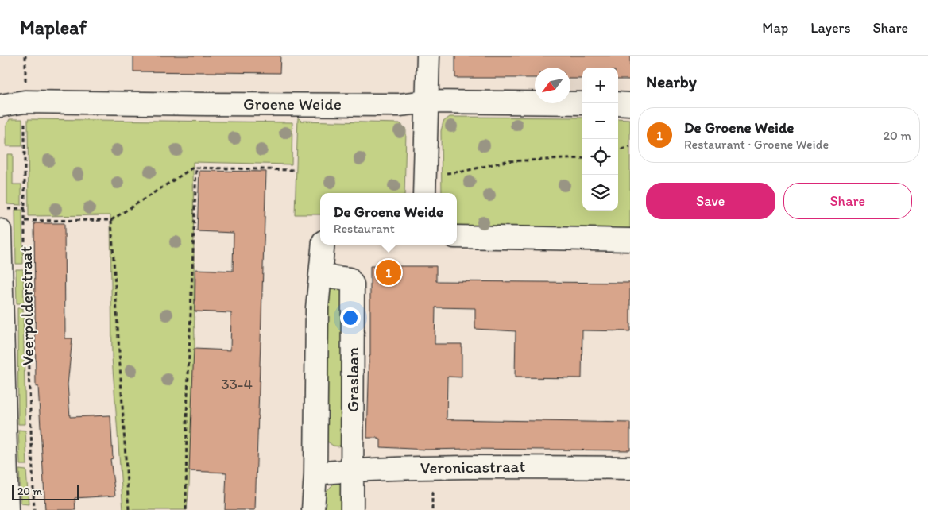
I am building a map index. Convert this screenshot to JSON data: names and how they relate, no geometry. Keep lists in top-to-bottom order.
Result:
{
  "streets": {
    "street": [
      "Groene Weide",
      "Veerpolderstraat",
      "Graslaan",
      "Veronicastraat"
    ]
  },
  "crossings": [
    ["Groene Weide", "Veerpolderstraat"],
    ["Graslaan", "Veronicastraat"]
  ],
  "house_numbers": ["33-4"],
  "scale_bar": "20 m",
  "north": "bottom left",
  "page": {
    "header": "Mapleaf",
    "nav": ["Map", "Layers", "Share"],
    "heading": "Nearby",
    "map_buttons": ["+", "−"],
    "list": [
      {
        "mark": "1",
        "name": "De Groene Weide",
        "note": "Restaurant · Groene Weide",
        "value": "20 m"
      }
    ],
    "buttons": ["Save", "Share"],
    "popup": ["De Groene Weide", "Restaurant"],
    "pins": "1",
    "scale": "20 m"
  }
}
